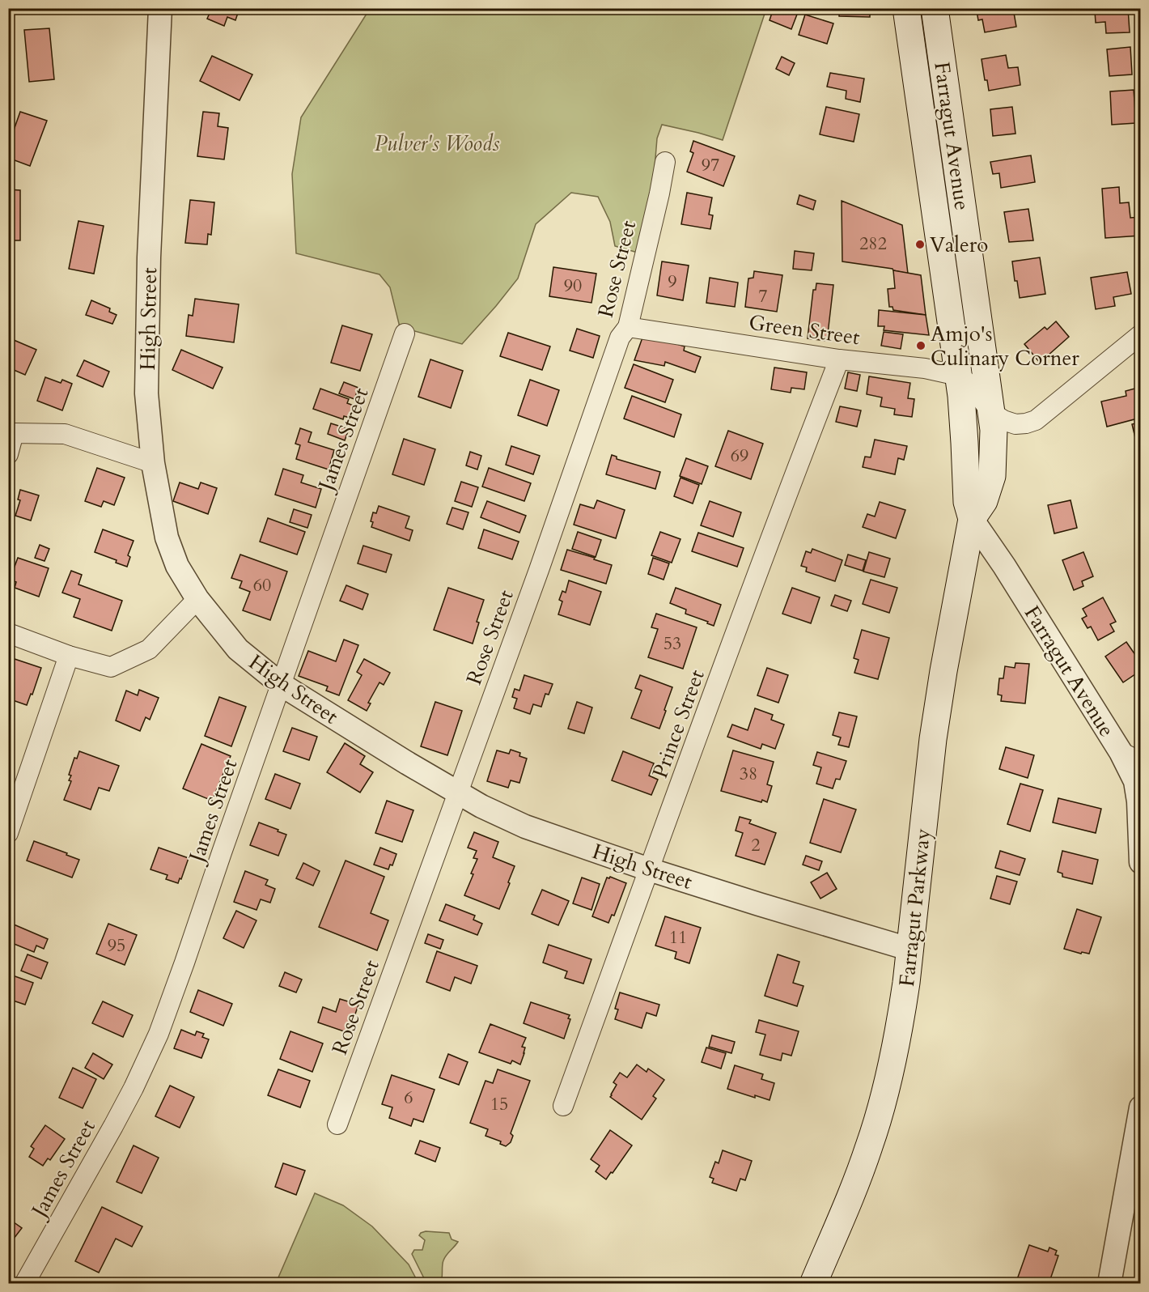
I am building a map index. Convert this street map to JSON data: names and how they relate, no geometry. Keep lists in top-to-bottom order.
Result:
{
  "streets": {
    "main road": ["Farragut Avenue", "Farragut Parkway"],
    "street": [
      "Rose Street",
      "High Street",
      "Green Street",
      "James Street",
      "Prince Street"
    ]
  },
  "crossings": [
    ["Farragut Avenue", "Green Street"],
    ["Farragut Avenue", "Farragut Parkway"],
    ["Rose Street", "High Street"],
    ["Rose Street", "Green Street"],
    ["High Street", "James Street"],
    ["High Street", "Prince Street"],
    ["High Street", "Farragut Parkway"],
    ["Green Street", "Prince Street"]
  ],
  "parks": ["Pulver's Woods"],
  "places": ["Valero", "Amjo's Culinary Corner"],
  "house_numbers": [
    "97",
    "282",
    "9",
    "90",
    "7",
    "69",
    "60",
    "53",
    "38",
    "2",
    "11",
    "95",
    "6",
    "15"
  ]
}
